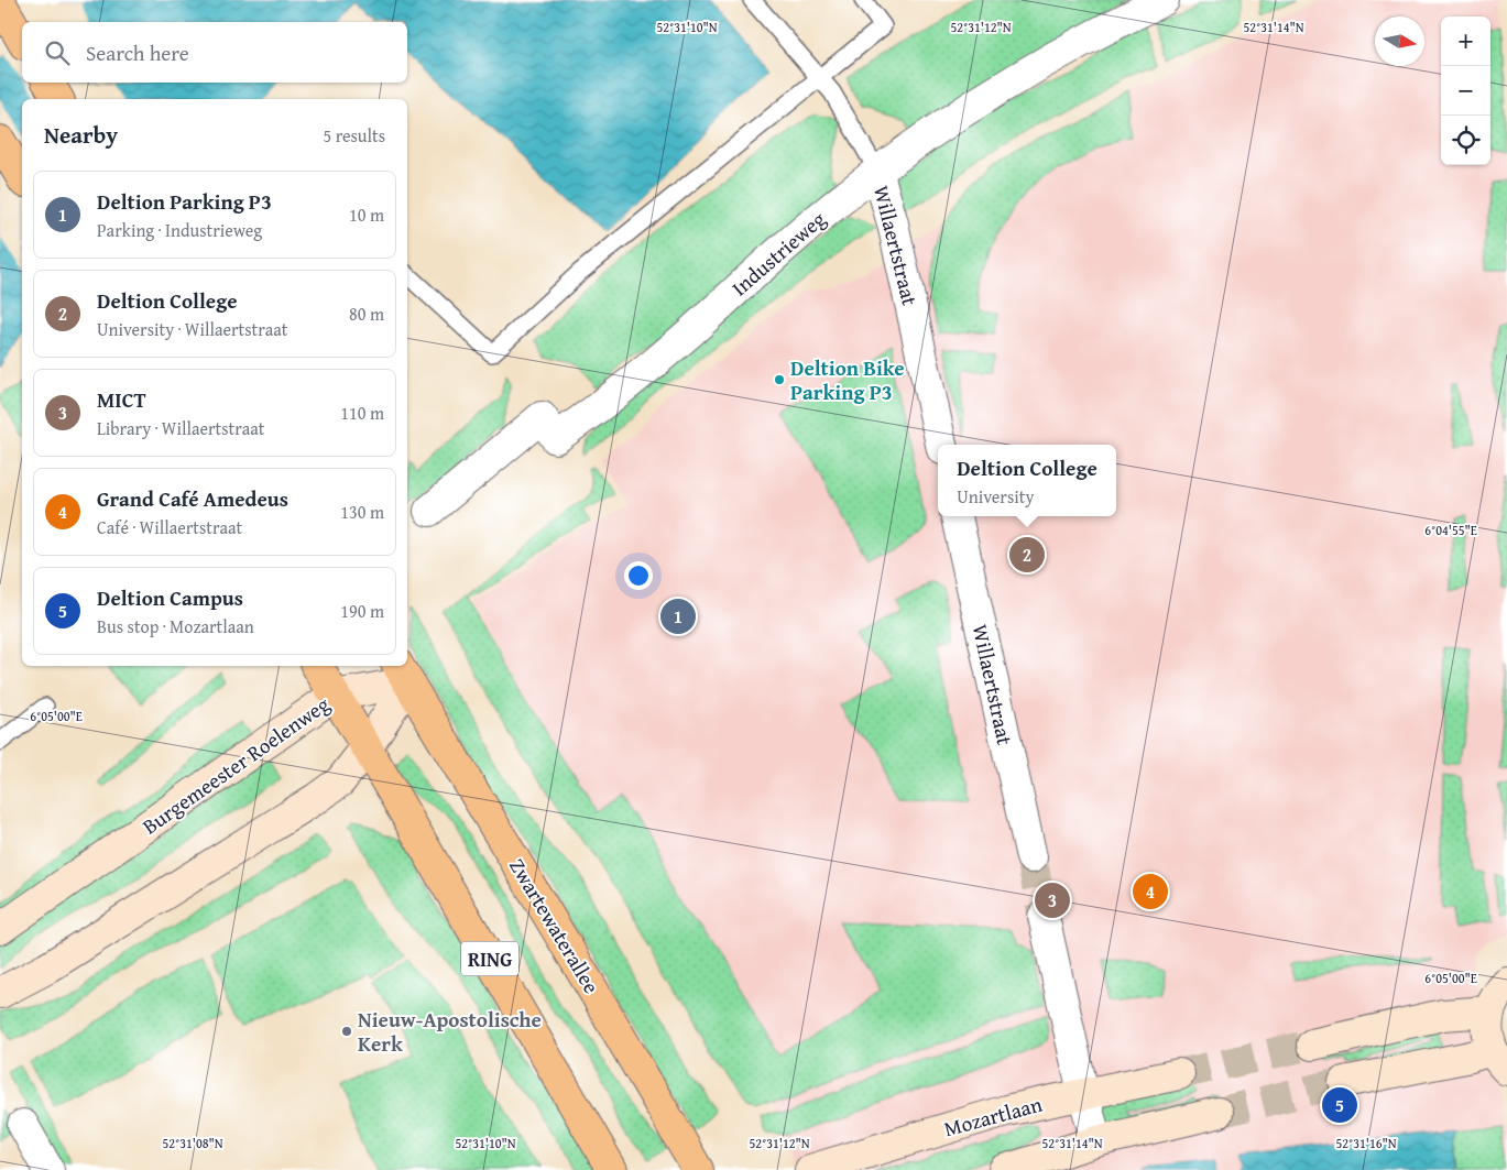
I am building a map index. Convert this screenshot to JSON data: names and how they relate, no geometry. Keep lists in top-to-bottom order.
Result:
{
  "streets": {
    "main road": ["Zwartewaterallee", "RING"],
    "street": [
      "Willaertstraat",
      "Industrieweg",
      "Burgemeester Roelenweg",
      "Mozartlaan"
    ]
  },
  "crossings": [
    ["Willaertstraat", "Industrieweg"],
    ["Burgemeester Roelenweg", "Zwartewaterallee"],
    ["Burgemeester Roelenweg", "RING"]
  ],
  "places": ["Deltion Bike Parking P3", "Nieuw-Apostolische Kerk"],
  "north": "right",
  "page": {
    "map_buttons": ["+", "−"],
    "search": "Search here",
    "heading": ["Nearby", "5 results"],
    "list": [
      {
        "mark": "1",
        "name": "Deltion Parking P3",
        "note": "Parking · Industrieweg",
        "value": "10 m"
      },
      {
        "mark": "2",
        "name": "Deltion College",
        "note": "University · Willaertstraat",
        "value": "80 m"
      },
      {
        "mark": "3",
        "name": "MICT",
        "note": "Library · Willaertstraat",
        "value": "110 m"
      },
      {
        "mark": "4",
        "name": "Grand Café Amedeus",
        "note": "Café · Willaertstraat",
        "value": "130 m"
      },
      {
        "mark": "5",
        "name": "Deltion Campus",
        "note": "Bus stop · Mozartlaan",
        "value": "190 m"
      }
    ],
    "popup": ["Deltion College", "University"],
    "pins": [
      "2",
      "1",
      "4",
      "3",
      "5"
    ]
  },
  "coordinates": [
    "52°31'10\"N",
    "52°31'12\"N",
    "52°31'14\"N",
    "6°04'55\"E",
    "6°05'00\"E",
    "52°31'08\"N",
    "52°31'16\"N"
  ]
}
